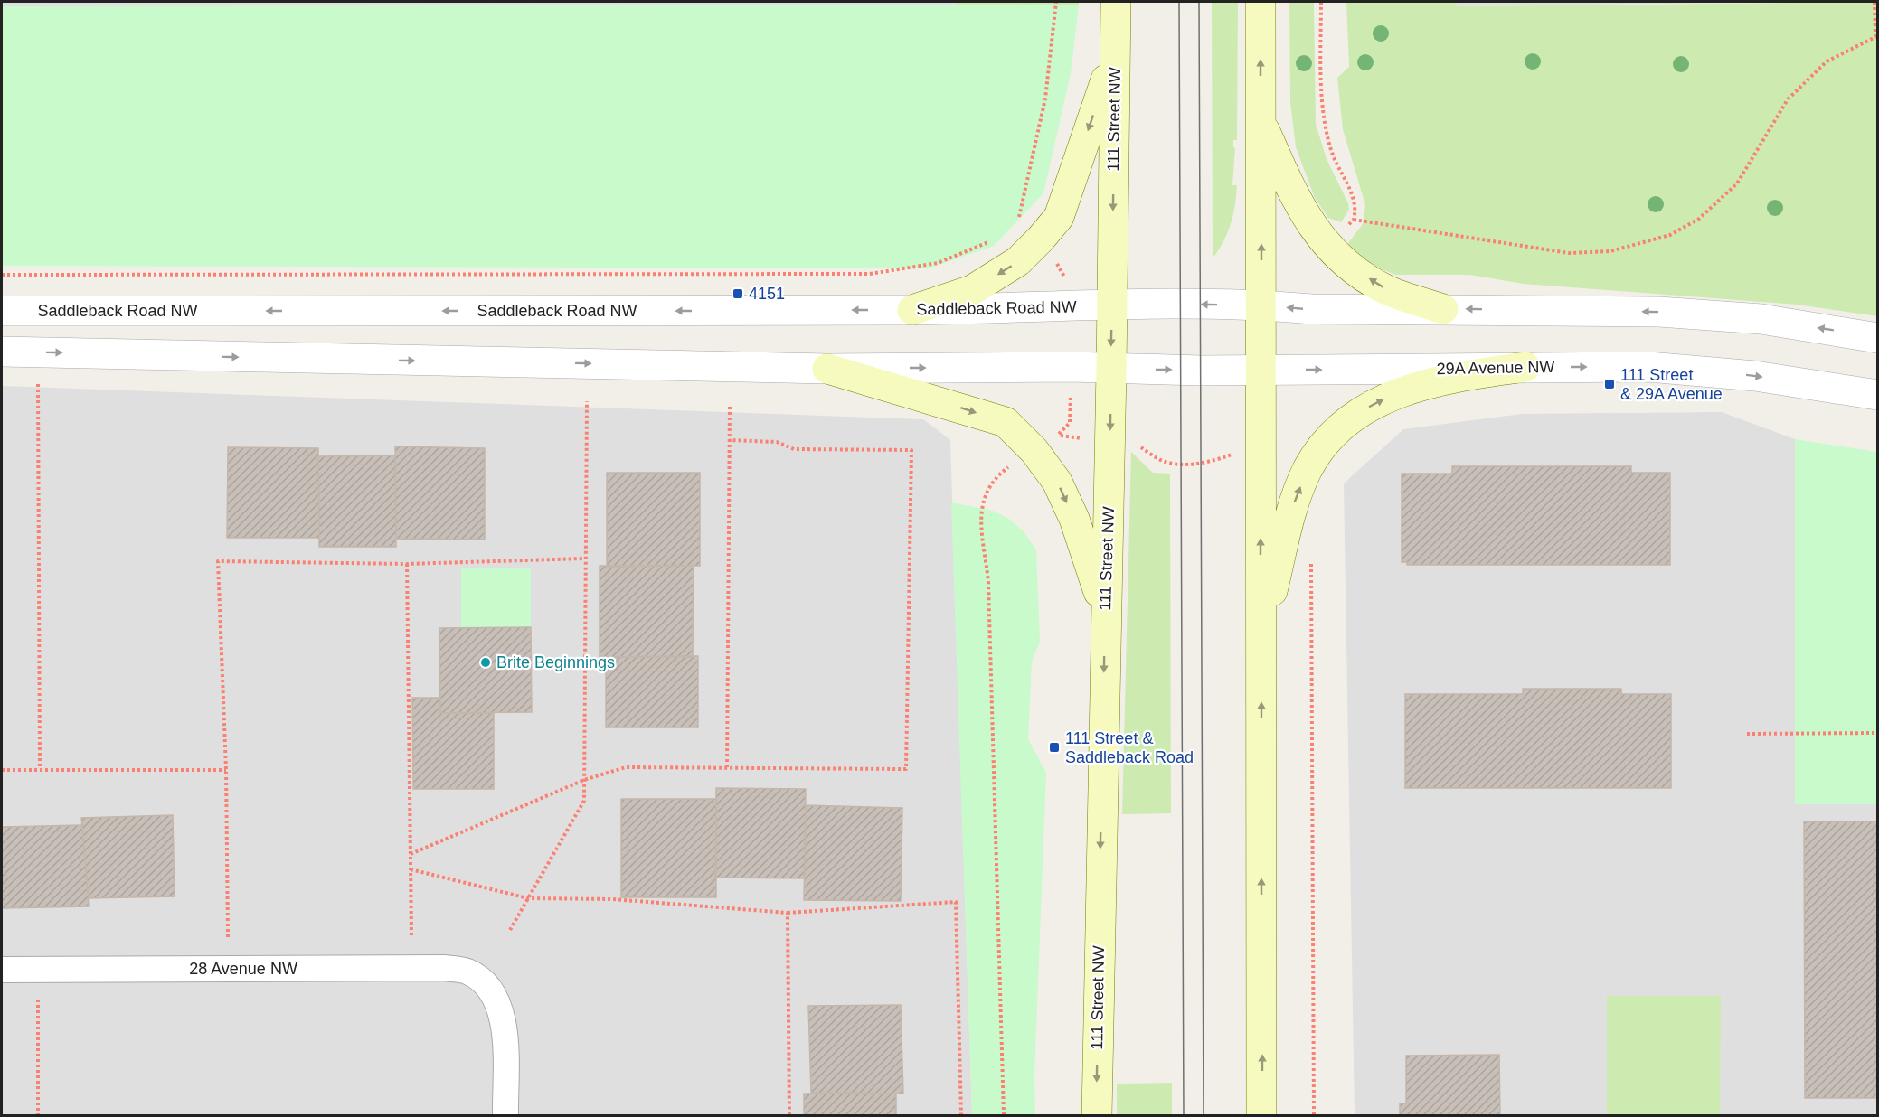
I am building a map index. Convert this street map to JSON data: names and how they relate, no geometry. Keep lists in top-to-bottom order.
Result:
{
  "streets": {
    "main road": ["111 Street NW"],
    "street": ["Saddleback Road NW", "29A Avenue NW", "28 Avenue NW"]
  },
  "crossings": [
    ["111 Street NW", "Saddleback Road NW"],
    ["111 Street NW", "29A Avenue NW"]
  ],
  "places": {
    "transit": ["4151", "111 Street & 29A Avenue", "111 Street & Saddleback Road"],
    "other": ["Brite Beginnings"]
  }
}
